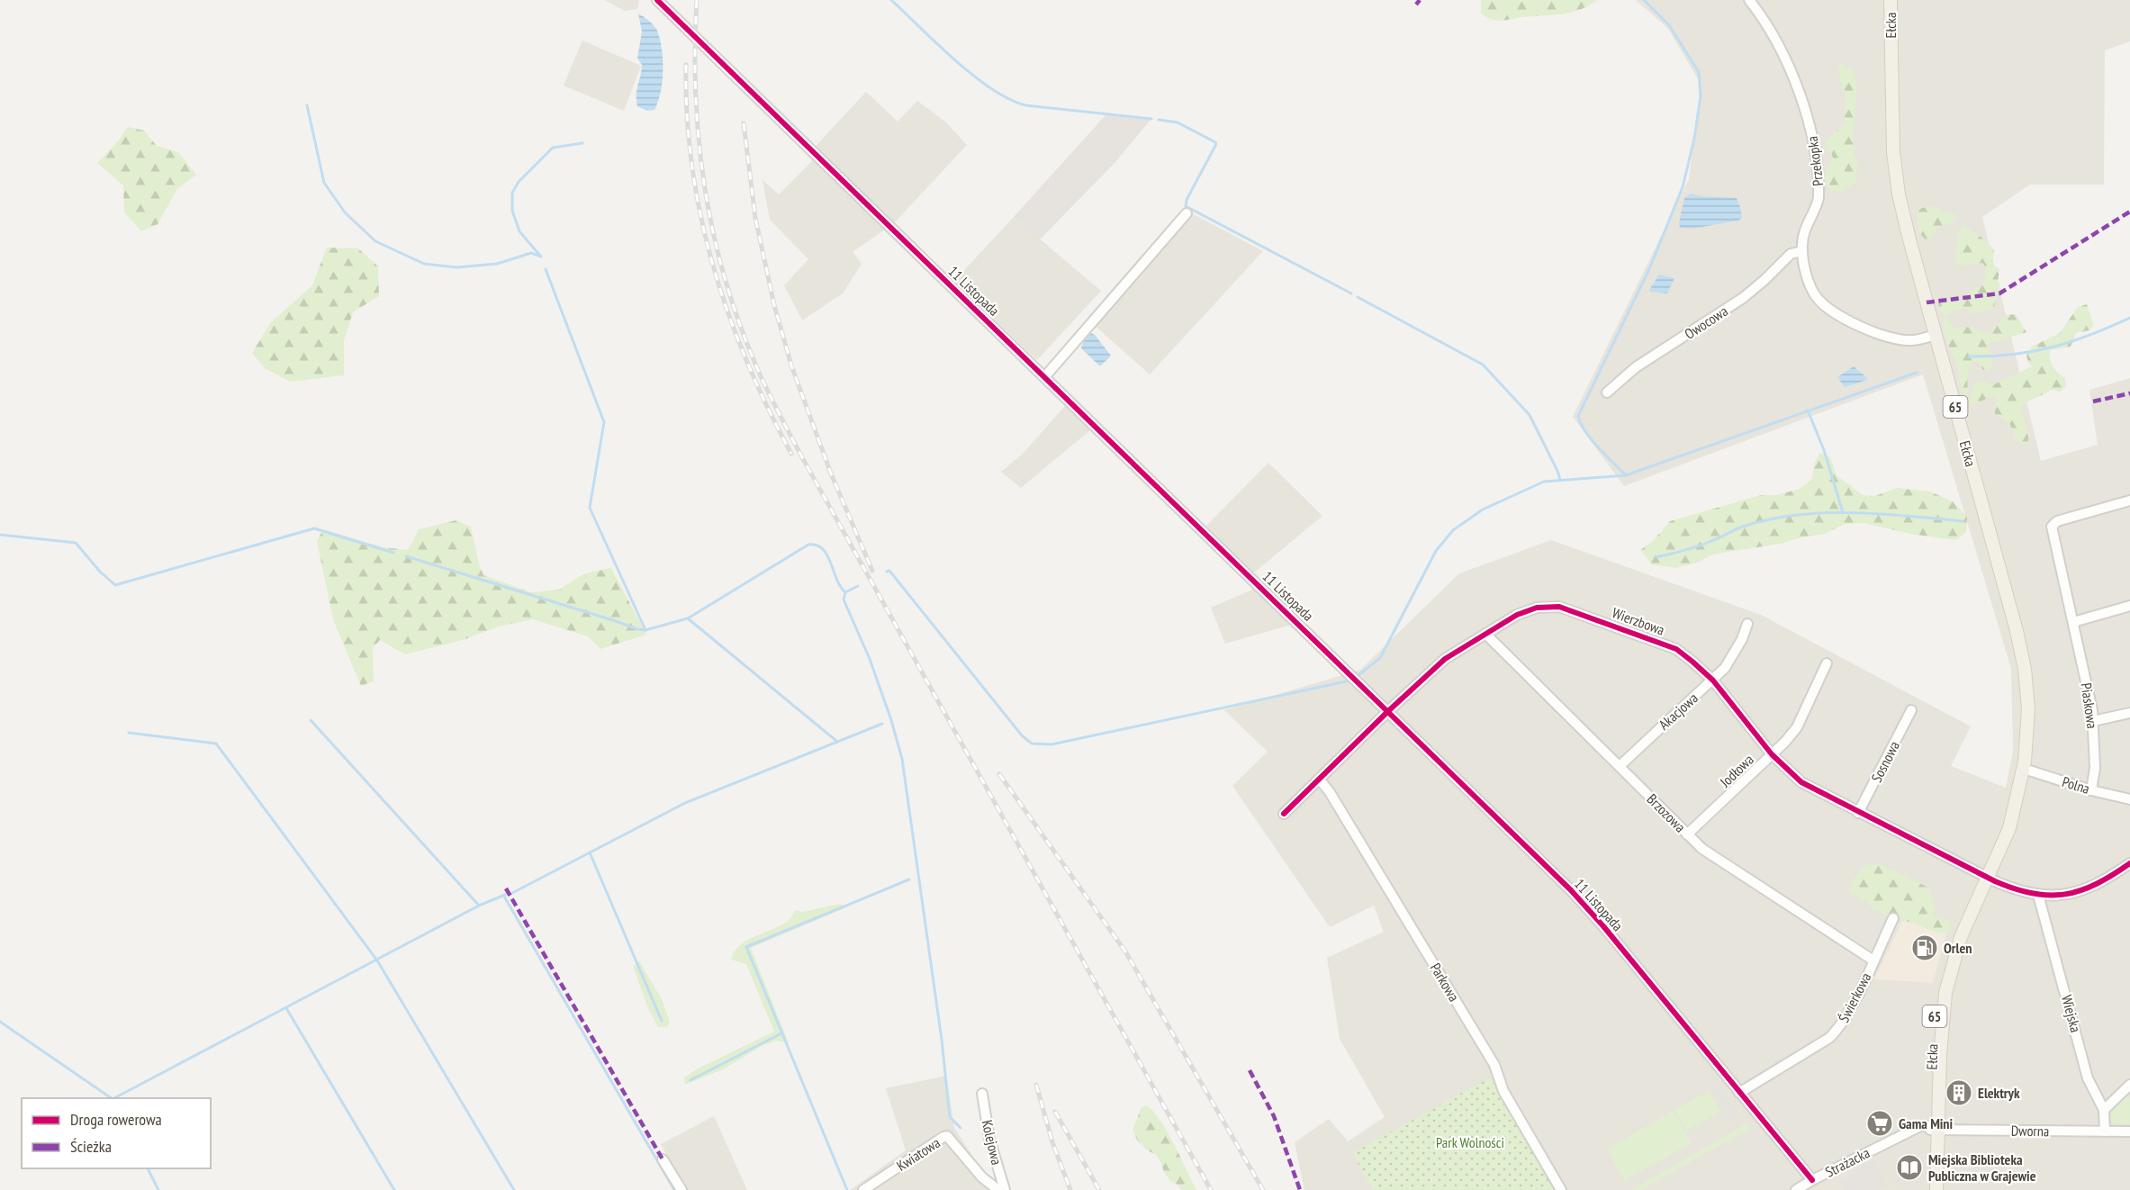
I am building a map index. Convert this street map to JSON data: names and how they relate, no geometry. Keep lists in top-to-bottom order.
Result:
{
  "streets": {
    "main road": ["Ełcka", "65"],
    "street": [
      "Przekopka",
      "11 Listopada",
      "Owocowa",
      "Wierzbowa",
      "Piaskowa",
      "Akacjowa",
      "Sosnowa",
      "Jodłowa",
      "Polna",
      "Brzozowa",
      "Parkowa",
      "Świerkowa",
      "Wiejska",
      "Dworna",
      "Kolejowa",
      "Kwiatowa",
      "Strażacka"
    ]
  },
  "crossings": [
    ["Ełcka", "Przekopka"],
    ["Ełcka", "Wierzbowa"],
    ["Ełcka", "Polna"],
    ["Ełcka", "Dworna"],
    ["Ełcka", "Strażacka"],
    ["Przekopka", "Owocowa"],
    ["11 Listopada", "Wierzbowa"],
    ["11 Listopada", "Świerkowa"],
    ["11 Listopada", "Strażacka"],
    ["Wierzbowa", "Akacjowa"],
    ["Wierzbowa", "Sosnowa"],
    ["Wierzbowa", "Jodłowa"],
    ["Wierzbowa", "Brzozowa"],
    ["Wierzbowa", "Parkowa"],
    ["Wierzbowa", "Wiejska"],
    ["Piaskowa", "Polna"],
    ["Akacjowa", "Brzozowa"],
    ["Jodłowa", "Brzozowa"],
    ["Brzozowa", "Świerkowa"],
    ["Wiejska", "Dworna"],
    ["Dworna", "Strażacka"],
    ["Kolejowa", "Kwiatowa"]
  ],
  "parks": ["Park Wolności"],
  "places": {
    "fuel station": ["Orlen"],
    "building": ["Elektryk"],
    "supermarket": ["Gama Mini"],
    "library": ["Miejska Biblioteka Publiczna w Grajewie"]
  },
  "legend": ["Droga rowerowa", "Ścieżka"]
}
